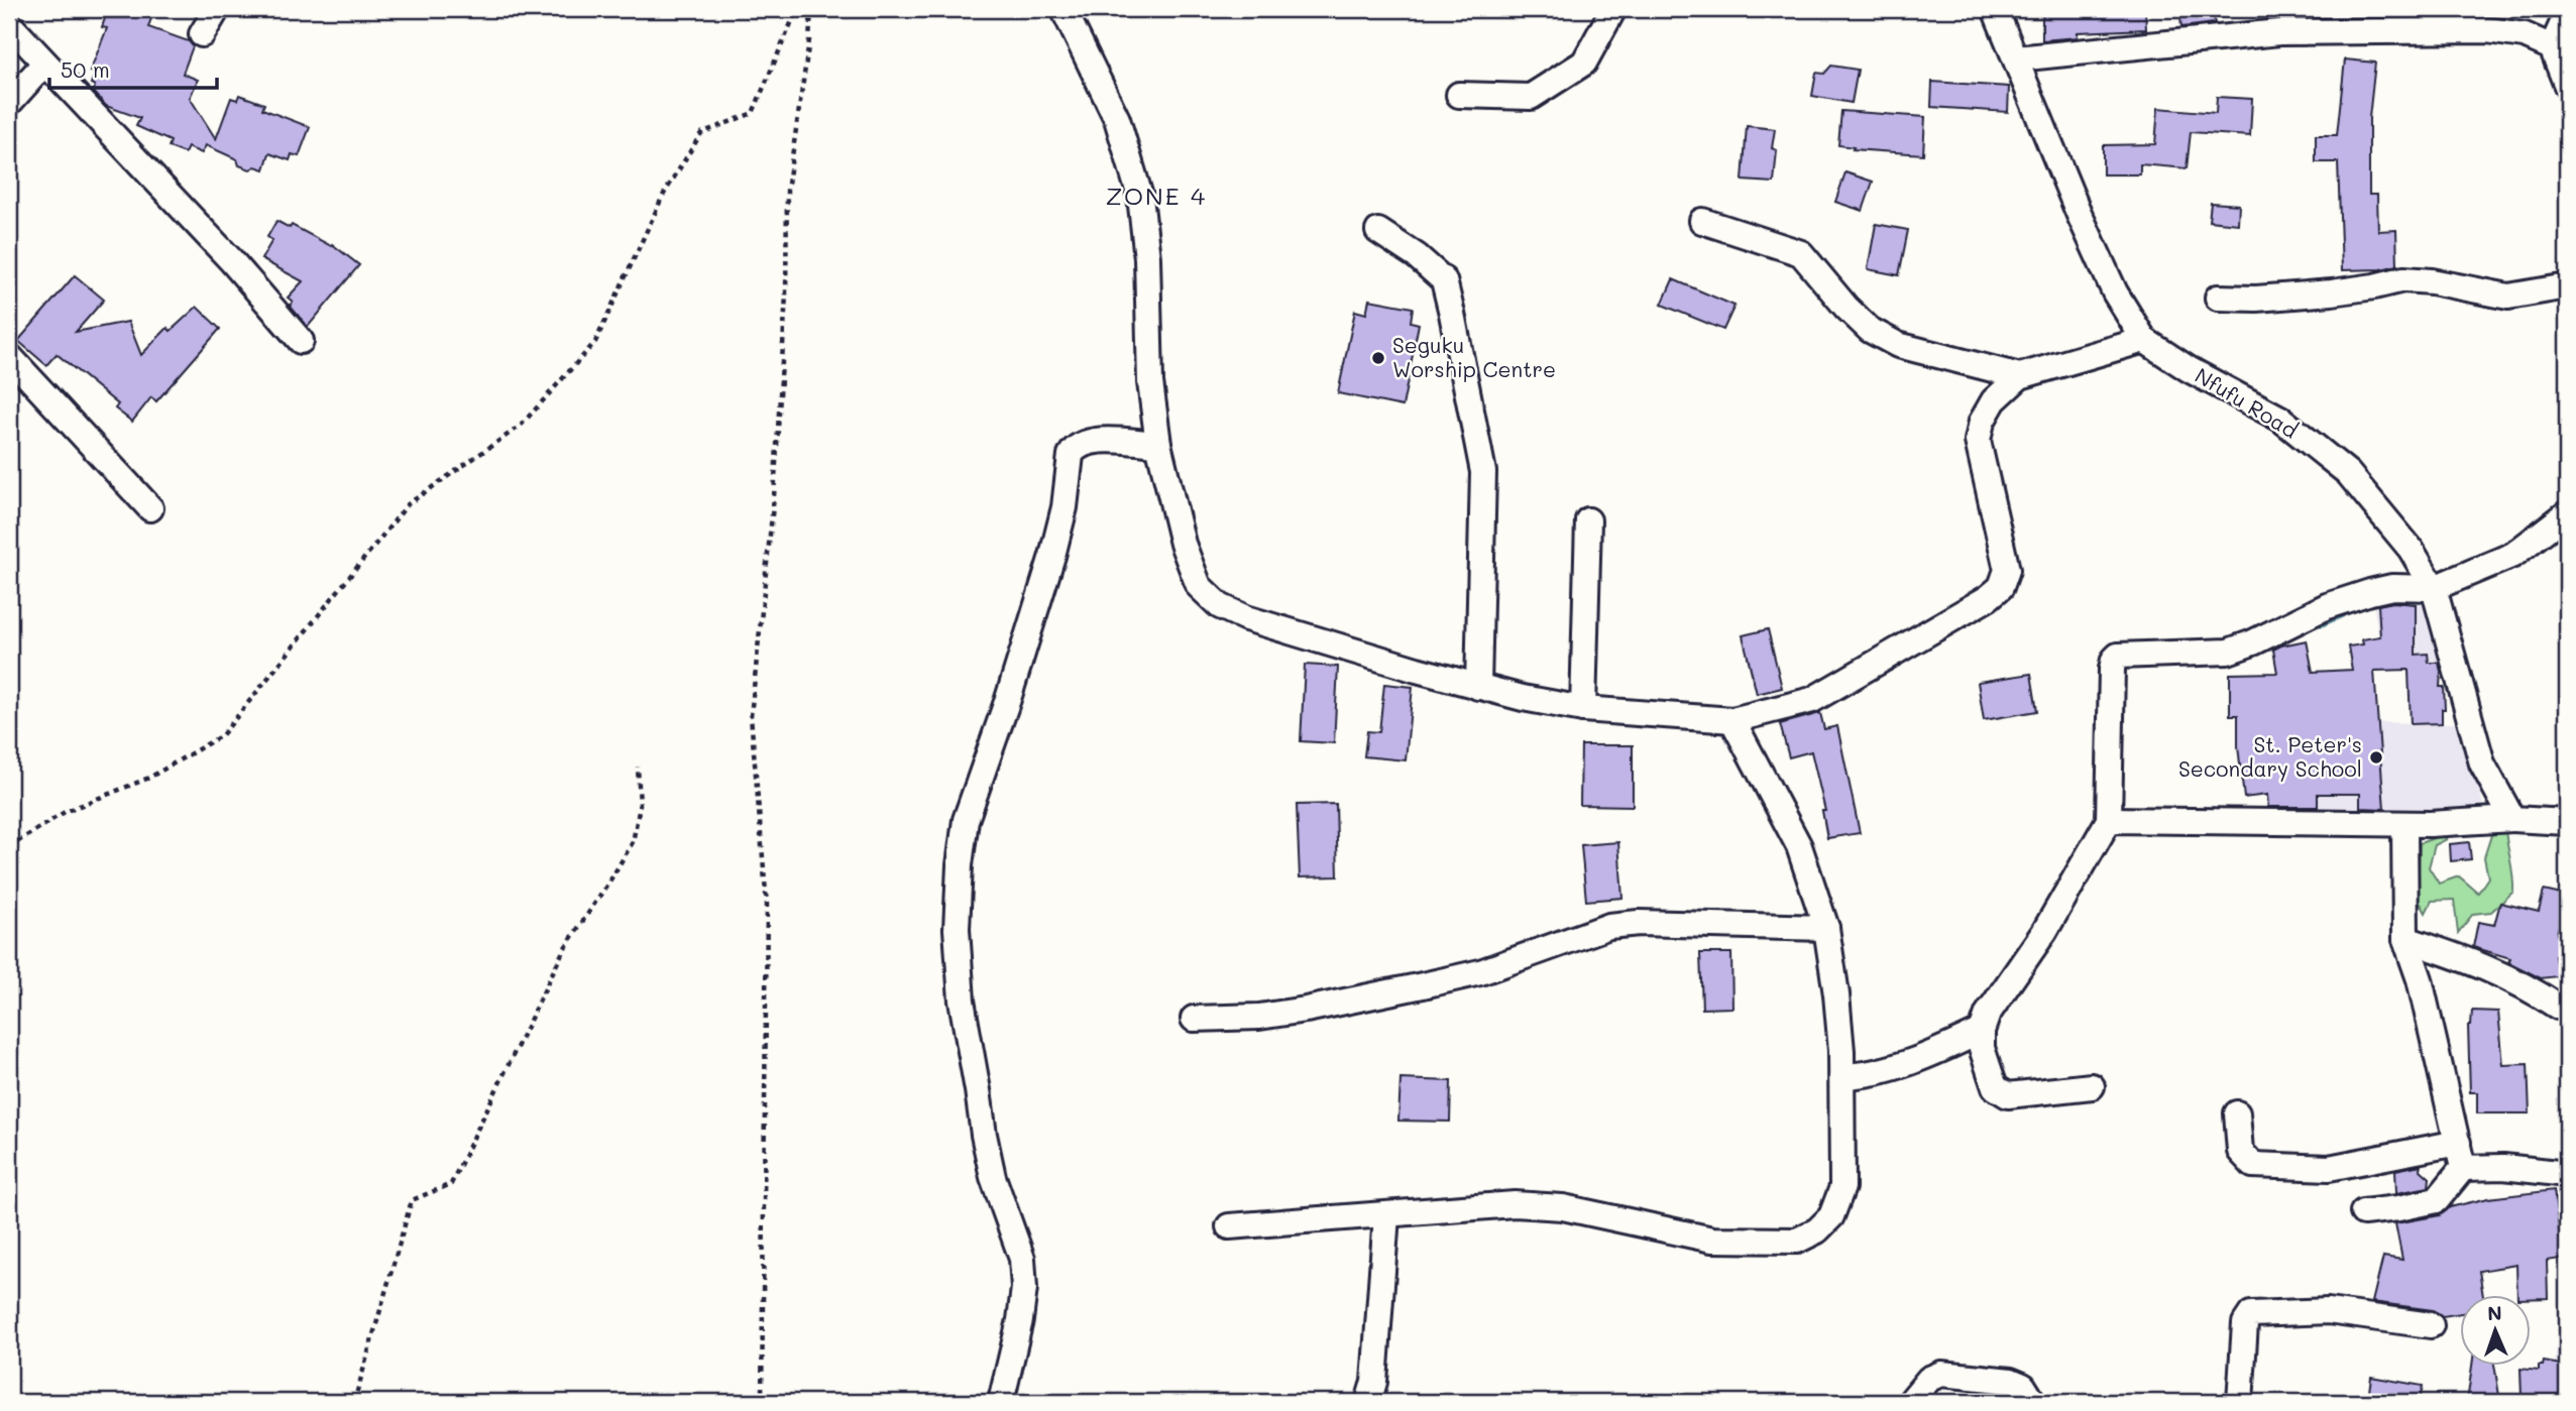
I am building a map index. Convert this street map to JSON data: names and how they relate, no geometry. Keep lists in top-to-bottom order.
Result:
{
  "streets": {
    "street": ["Nfufu Road"]
  },
  "districts": ["ZONE 4"],
  "places": ["Seguku Worship Centre", "St. Peter's Secondary School"],
  "scale_bar": "50 m",
  "north": "top"
}
